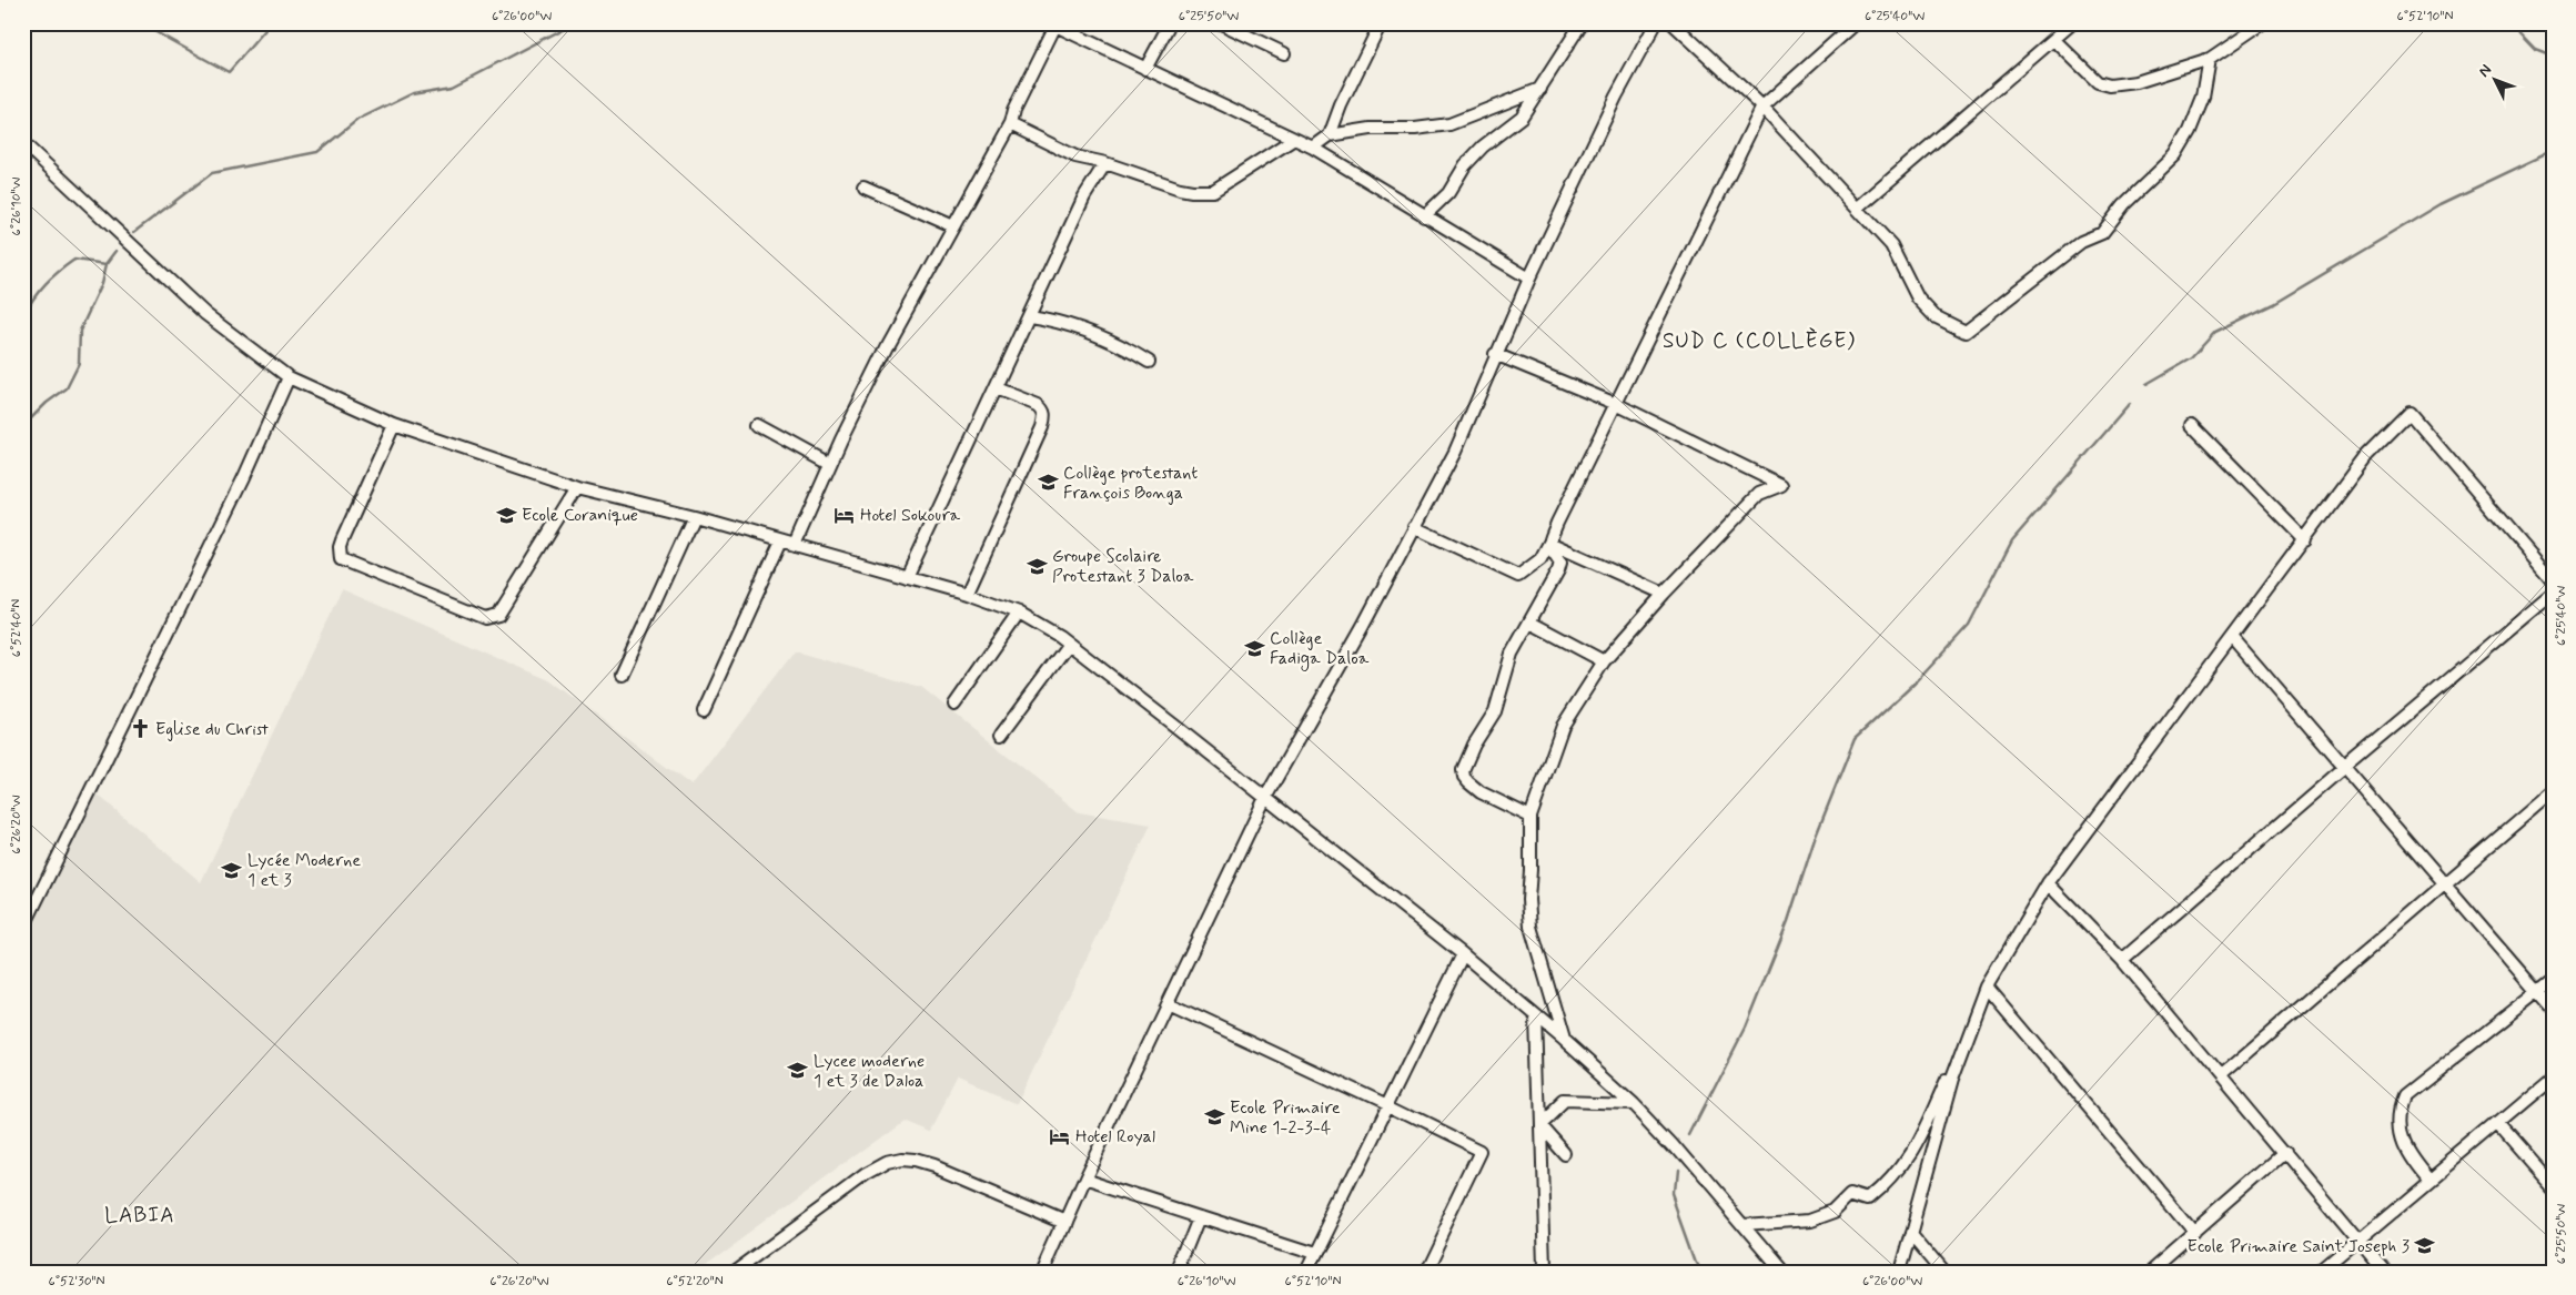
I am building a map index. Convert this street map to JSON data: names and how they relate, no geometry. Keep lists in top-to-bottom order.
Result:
{
  "districts": ["SUD C (COLLÈGE)", "LABIA"],
  "places": {
    "school or university": [
      "Collège protestant François Bonga",
      "Ecole Coranique",
      "Groupe Scolaire Protestant 3 Daloa",
      "Collège Fadiga Daloa",
      "Lycée Moderne 1 et 3",
      "Lycee moderne 1 et 3 de Daloa",
      "Ecole Primaire Mine 1-2-3-4",
      "Ecole Primaire Saint Joseph 3"
    ],
    "hotel": ["Hotel Sokoura", "Hotel Royal"],
    "church": ["Eglise du Christ"]
  },
  "north": "top left",
  "coordinates": [
    "6°26'00\"W",
    "6°25'50\"W",
    "6°25'40\"W",
    "6°52'10\"N",
    "6°26'10\"W",
    "6°52'40\"N",
    "6°26'20\"W",
    "6°52'30\"N",
    "6°52'20\"N"
  ]
}
